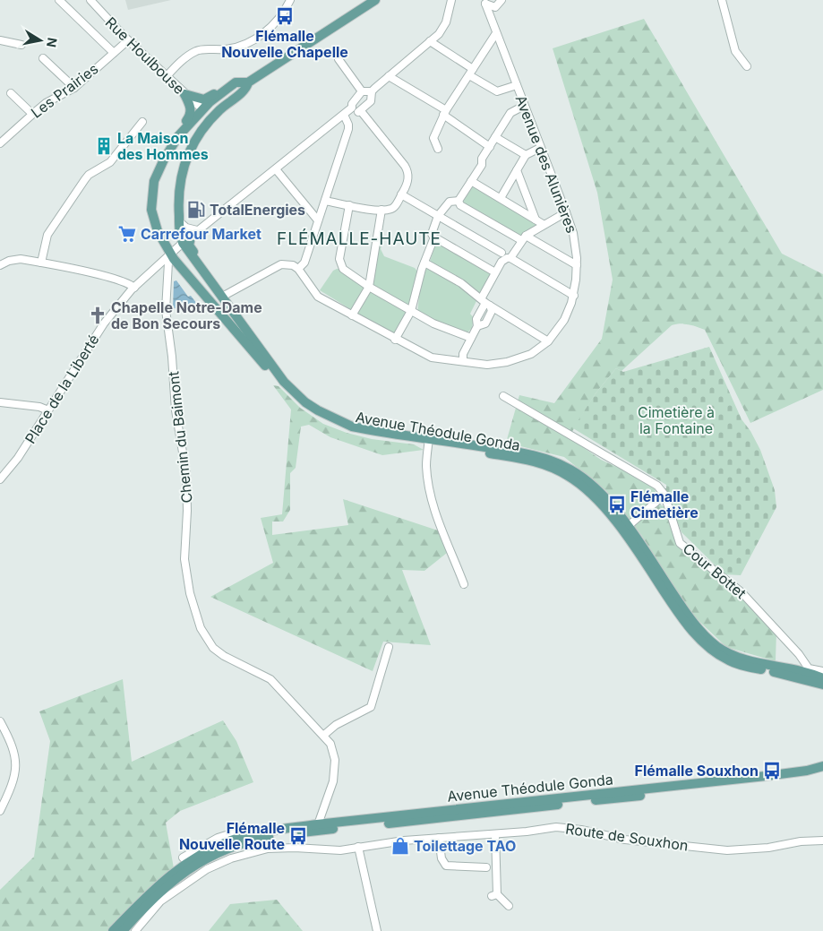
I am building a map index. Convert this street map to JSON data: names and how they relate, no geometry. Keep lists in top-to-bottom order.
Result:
{
  "streets": {
    "main road": ["Avenue Théodule Gonda"],
    "street": [
      "Rue Houlbouse",
      "Les Prairies",
      "Avenue des Alunières",
      "Place de la Liberté",
      "Chemin du Baimont",
      "Cour Bottet",
      "Route de Souxhon"
    ]
  },
  "crossings": [
    ["Rue Houlbouse", "Les Prairies"],
    ["Rue Houlbouse", "Avenue Théodule Gonda"],
    ["Place de la Liberté", "Avenue Théodule Gonda"],
    ["Place de la Liberté", "Chemin du Baimont"],
    ["Avenue Théodule Gonda", "Chemin du Baimont"]
  ],
  "districts": ["FLÉMALLE-HAUTE"],
  "parks": ["Cimetière à la Fontaine"],
  "places": {
    "bus stop": [
      "Flémalle Nouvelle Chapelle",
      "Flémalle Cimetière",
      "Flémalle Souxhon",
      "Flémalle Nouvelle Route"
    ],
    "building": ["La Maison des Hommes"],
    "fuel station": ["TotalEnergies"],
    "supermarket": ["Carrefour Market"],
    "church": ["Chapelle Notre-Dame de Bon Secours"],
    "shop": ["Toilettage TAO"]
  },
  "north": "right"
}
